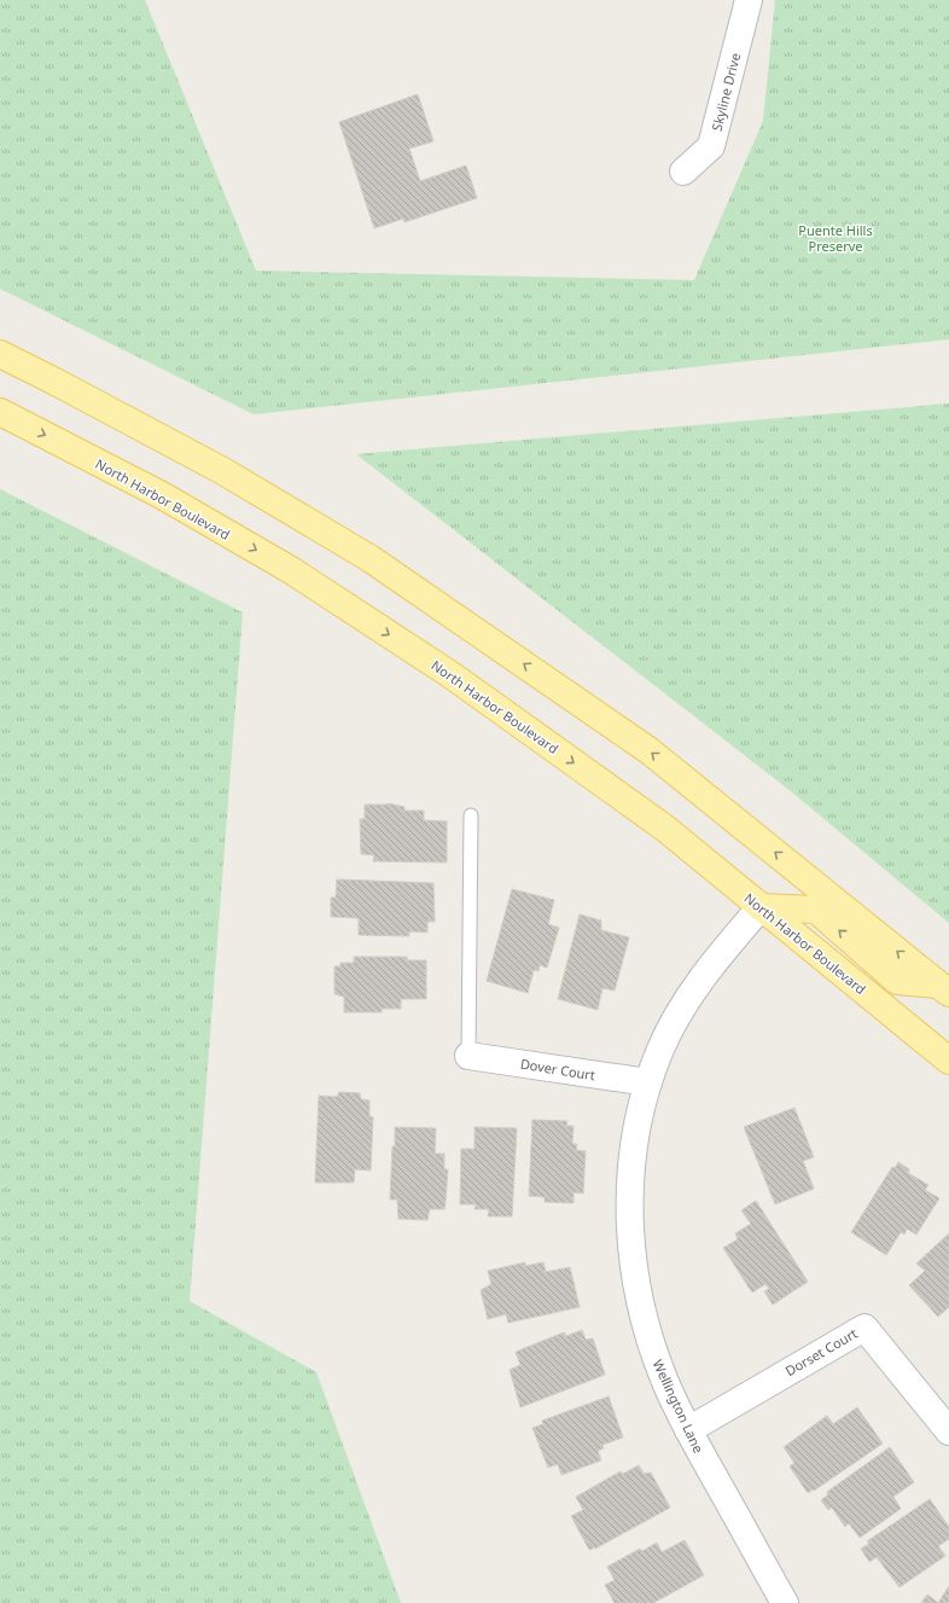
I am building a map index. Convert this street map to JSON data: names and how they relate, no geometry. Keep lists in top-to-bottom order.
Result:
{
  "streets": {
    "main road": ["North Harbor Boulevard"],
    "street": [
      "Skyline Drive",
      "Dover Court",
      "Dorset Court",
      "Wellington Lane"
    ]
  },
  "crossings": [
    ["North Harbor Boulevard", "Wellington Lane"],
    ["Dover Court", "Wellington Lane"],
    ["Dorset Court", "Wellington Lane"]
  ],
  "parks": ["Puente Hills Preserve"]
}
